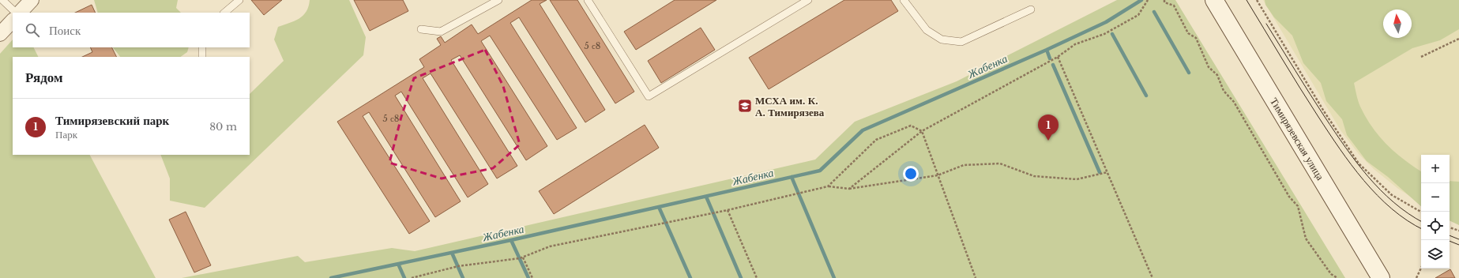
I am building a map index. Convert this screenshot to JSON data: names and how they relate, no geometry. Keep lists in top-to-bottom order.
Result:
{
  "streets": {
    "main road": ["Тимирязевская улица"]
  },
  "water": ["Жабенка"],
  "places": {
    "school or university": ["МСХА им. К. А. Тимирязева"]
  },
  "house_numbers": ["5 с8", "5 с8"],
  "north": "top",
  "page": {
    "search": "Поиск",
    "heading": "Рядом",
    "list": [
      {
        "mark": "1",
        "name": "Тимирязевский парк",
        "note": "Парк",
        "value": "80 m"
      }
    ],
    "pins": "1",
    "map_buttons": ["+", "−"]
  }
}
